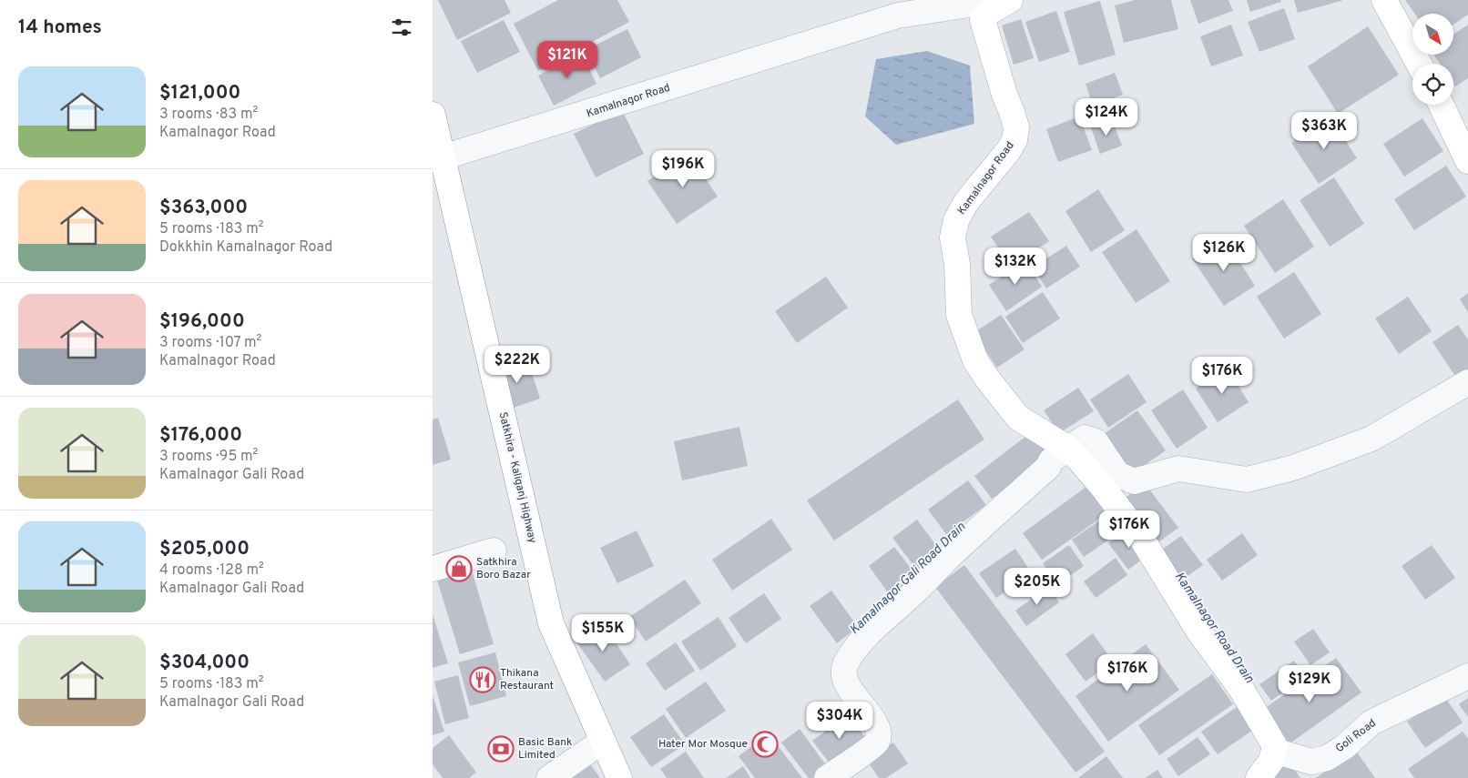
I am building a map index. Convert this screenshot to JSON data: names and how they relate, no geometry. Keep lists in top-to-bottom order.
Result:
{
  "streets": {
    "main road": ["Kamalnagor Road", "Satkhira - Kaliganj Highway"],
    "street": ["Goli Road"]
  },
  "crossings": [
    ["Kamalnagor Road", "Satkhira - Kaliganj Highway"],
    ["Kamalnagor Road", "Goli Road"]
  ],
  "water": ["Kamalnagor Gali Road Drain", "Kamalnagor Road Drain"],
  "places": {
    "shop": ["Satkhira Boro Bazar"],
    "restaurant": ["Thikana Restaurant"],
    "mosque": ["Hater Mor Mosque"],
    "bank": ["Basic Bank Limited"]
  },
  "north": "bottom right",
  "page": {
    "heading": "14 homes",
    "price": [
      "$121K",
      "$124K",
      "$363K",
      "$196K",
      "$126K",
      "$132K",
      "$222K",
      "$176K",
      "$176K",
      "$205K",
      "$155K",
      "$176K",
      "$129K",
      "$304K"
    ],
    "list": [
      {
        "name": "$121,000",
        "note": "3 rooms · 83 m² · Kamalnagor Road"
      },
      {
        "name": "$363,000",
        "note": "5 rooms · 183 m² · Dokkhin Kamalnagor Road"
      },
      {
        "name": "$196,000",
        "note": "3 rooms · 107 m² · Kamalnagor Road"
      },
      {
        "name": "$176,000",
        "note": "3 rooms · 95 m² · Kamalnagor Gali Road"
      },
      {
        "name": "$205,000",
        "note": "4 rooms · 128 m² · Kamalnagor Gali Road"
      },
      {
        "name": "$304,000",
        "note": "5 rooms · 183 m² · Kamalnagor Gali Road"
      }
    ]
  }
}
